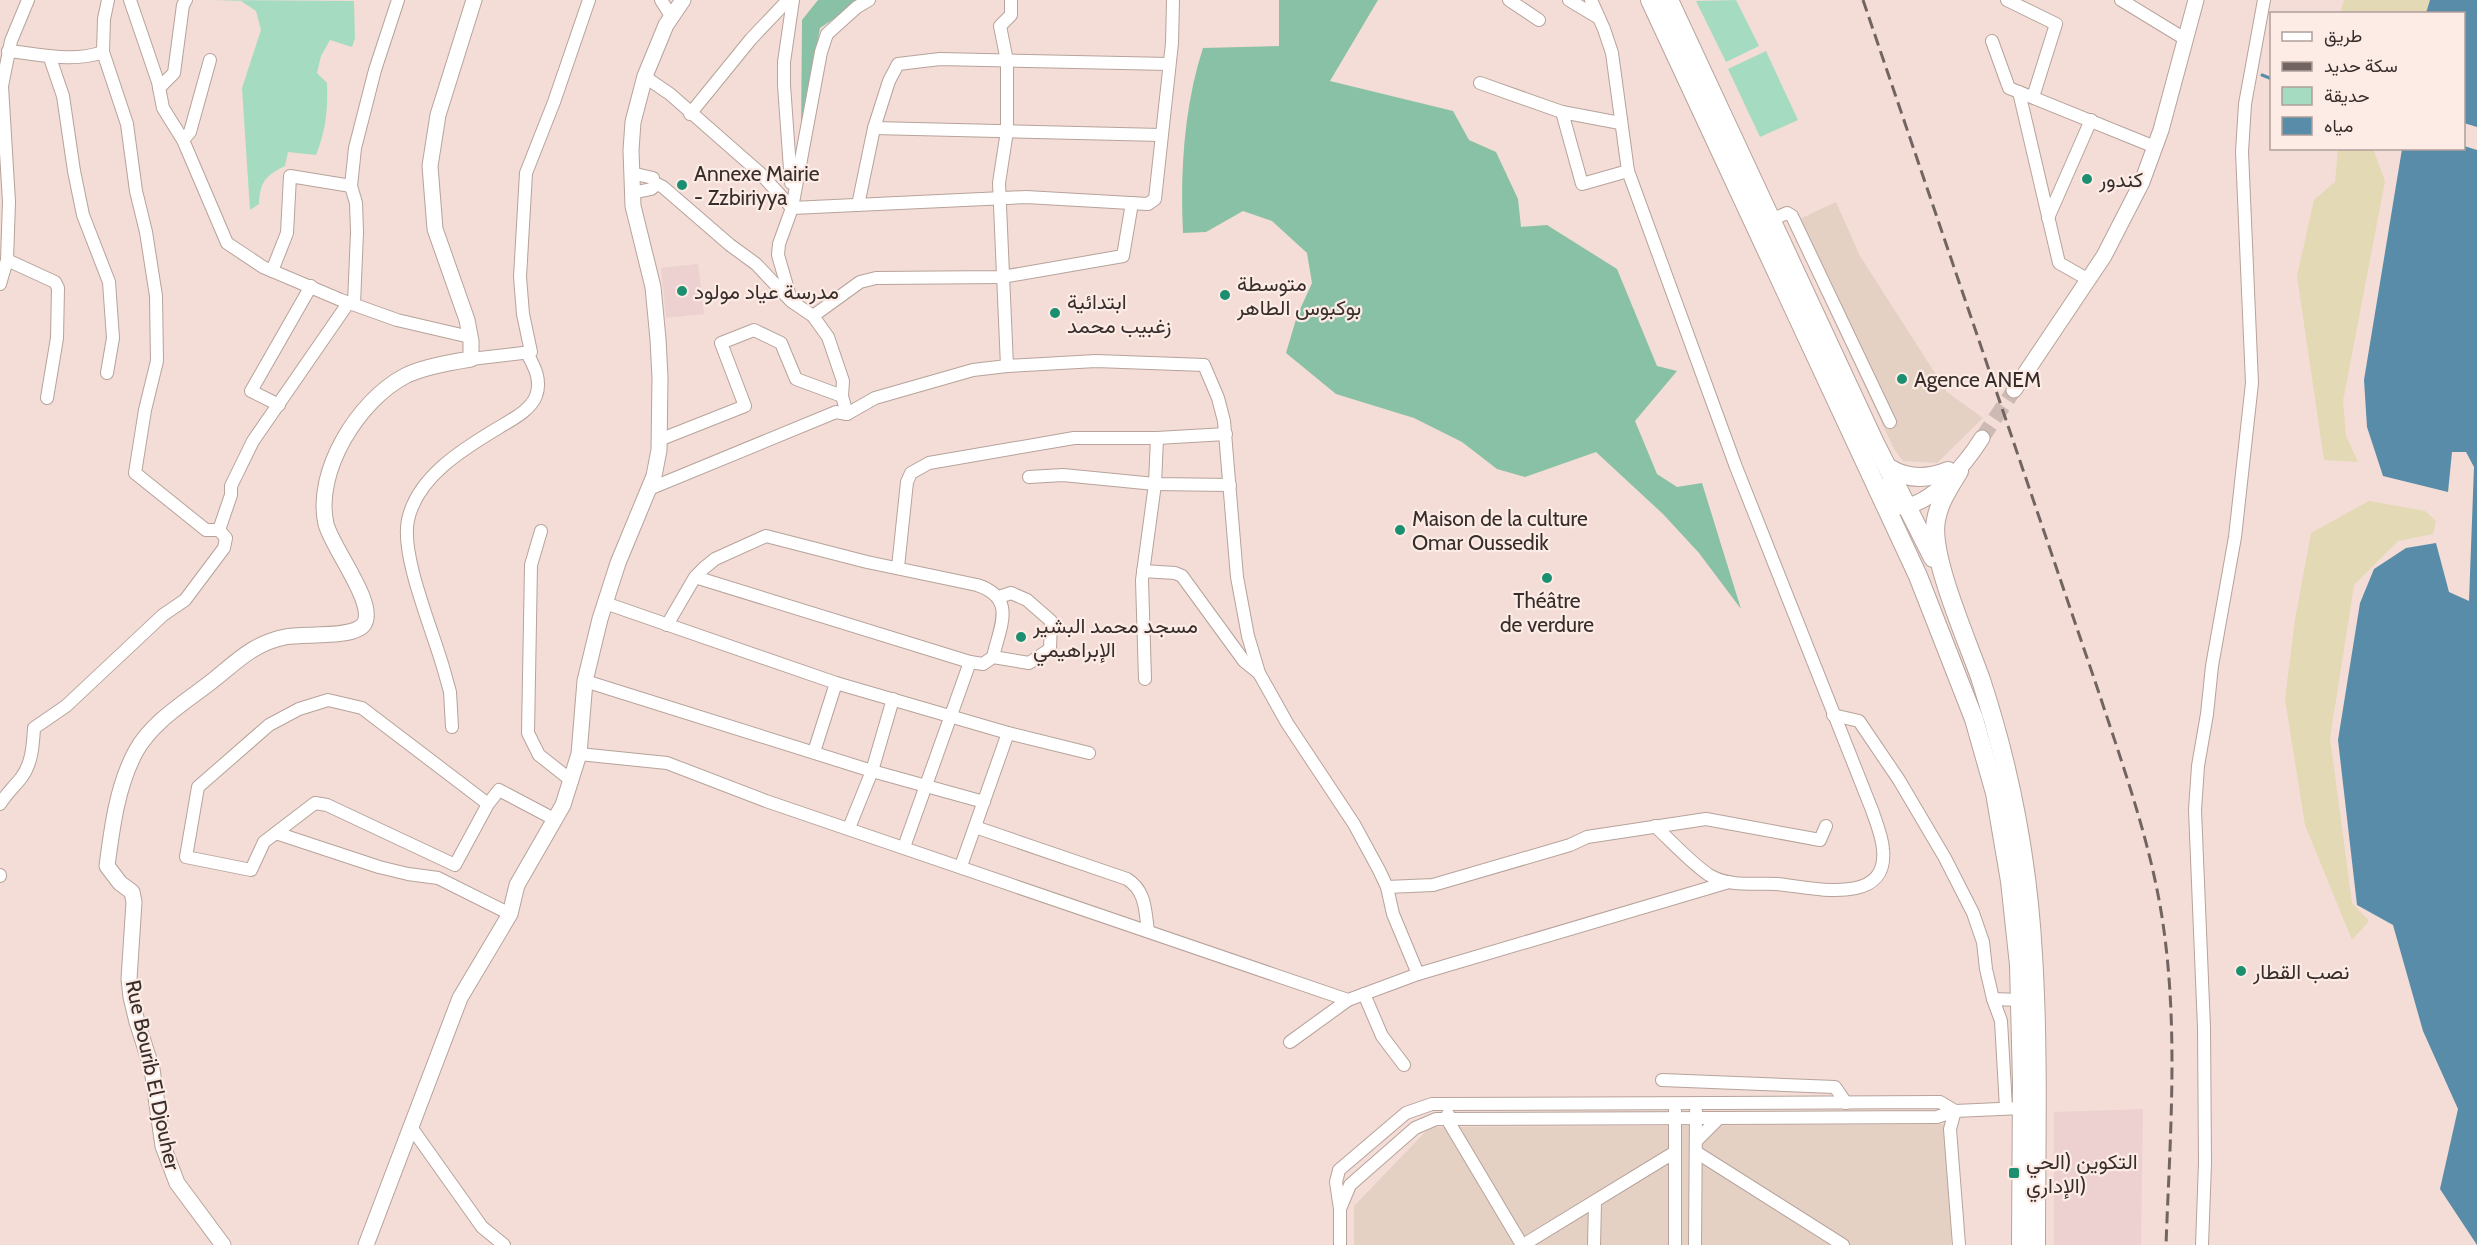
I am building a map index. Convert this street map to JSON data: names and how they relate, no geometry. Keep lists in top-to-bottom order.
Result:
{
  "streets": {
    "main road": ["Rue Bourib El Djouher"]
  },
  "places": {
    "other": [
      "كندور",
      "Annexe Mairie - Zzbiriyya",
      "مدرسة عياد مولود",
      "متوسطة بوكبوس الطاهر",
      "ابتدائية زغبيب محمد",
      "Agence ANEM",
      "Maison de la culture Omar Oussedik",
      "Théâtre de verdure",
      "مسجد محمد البشير الإبراهيمي",
      "نصب القطار"
    ],
    "transit": ["التكوين (الحي الإداري)"]
  },
  "legend": [
    "طريق",
    "سكة حديد",
    "حديقة",
    "مياه"
  ]
}
